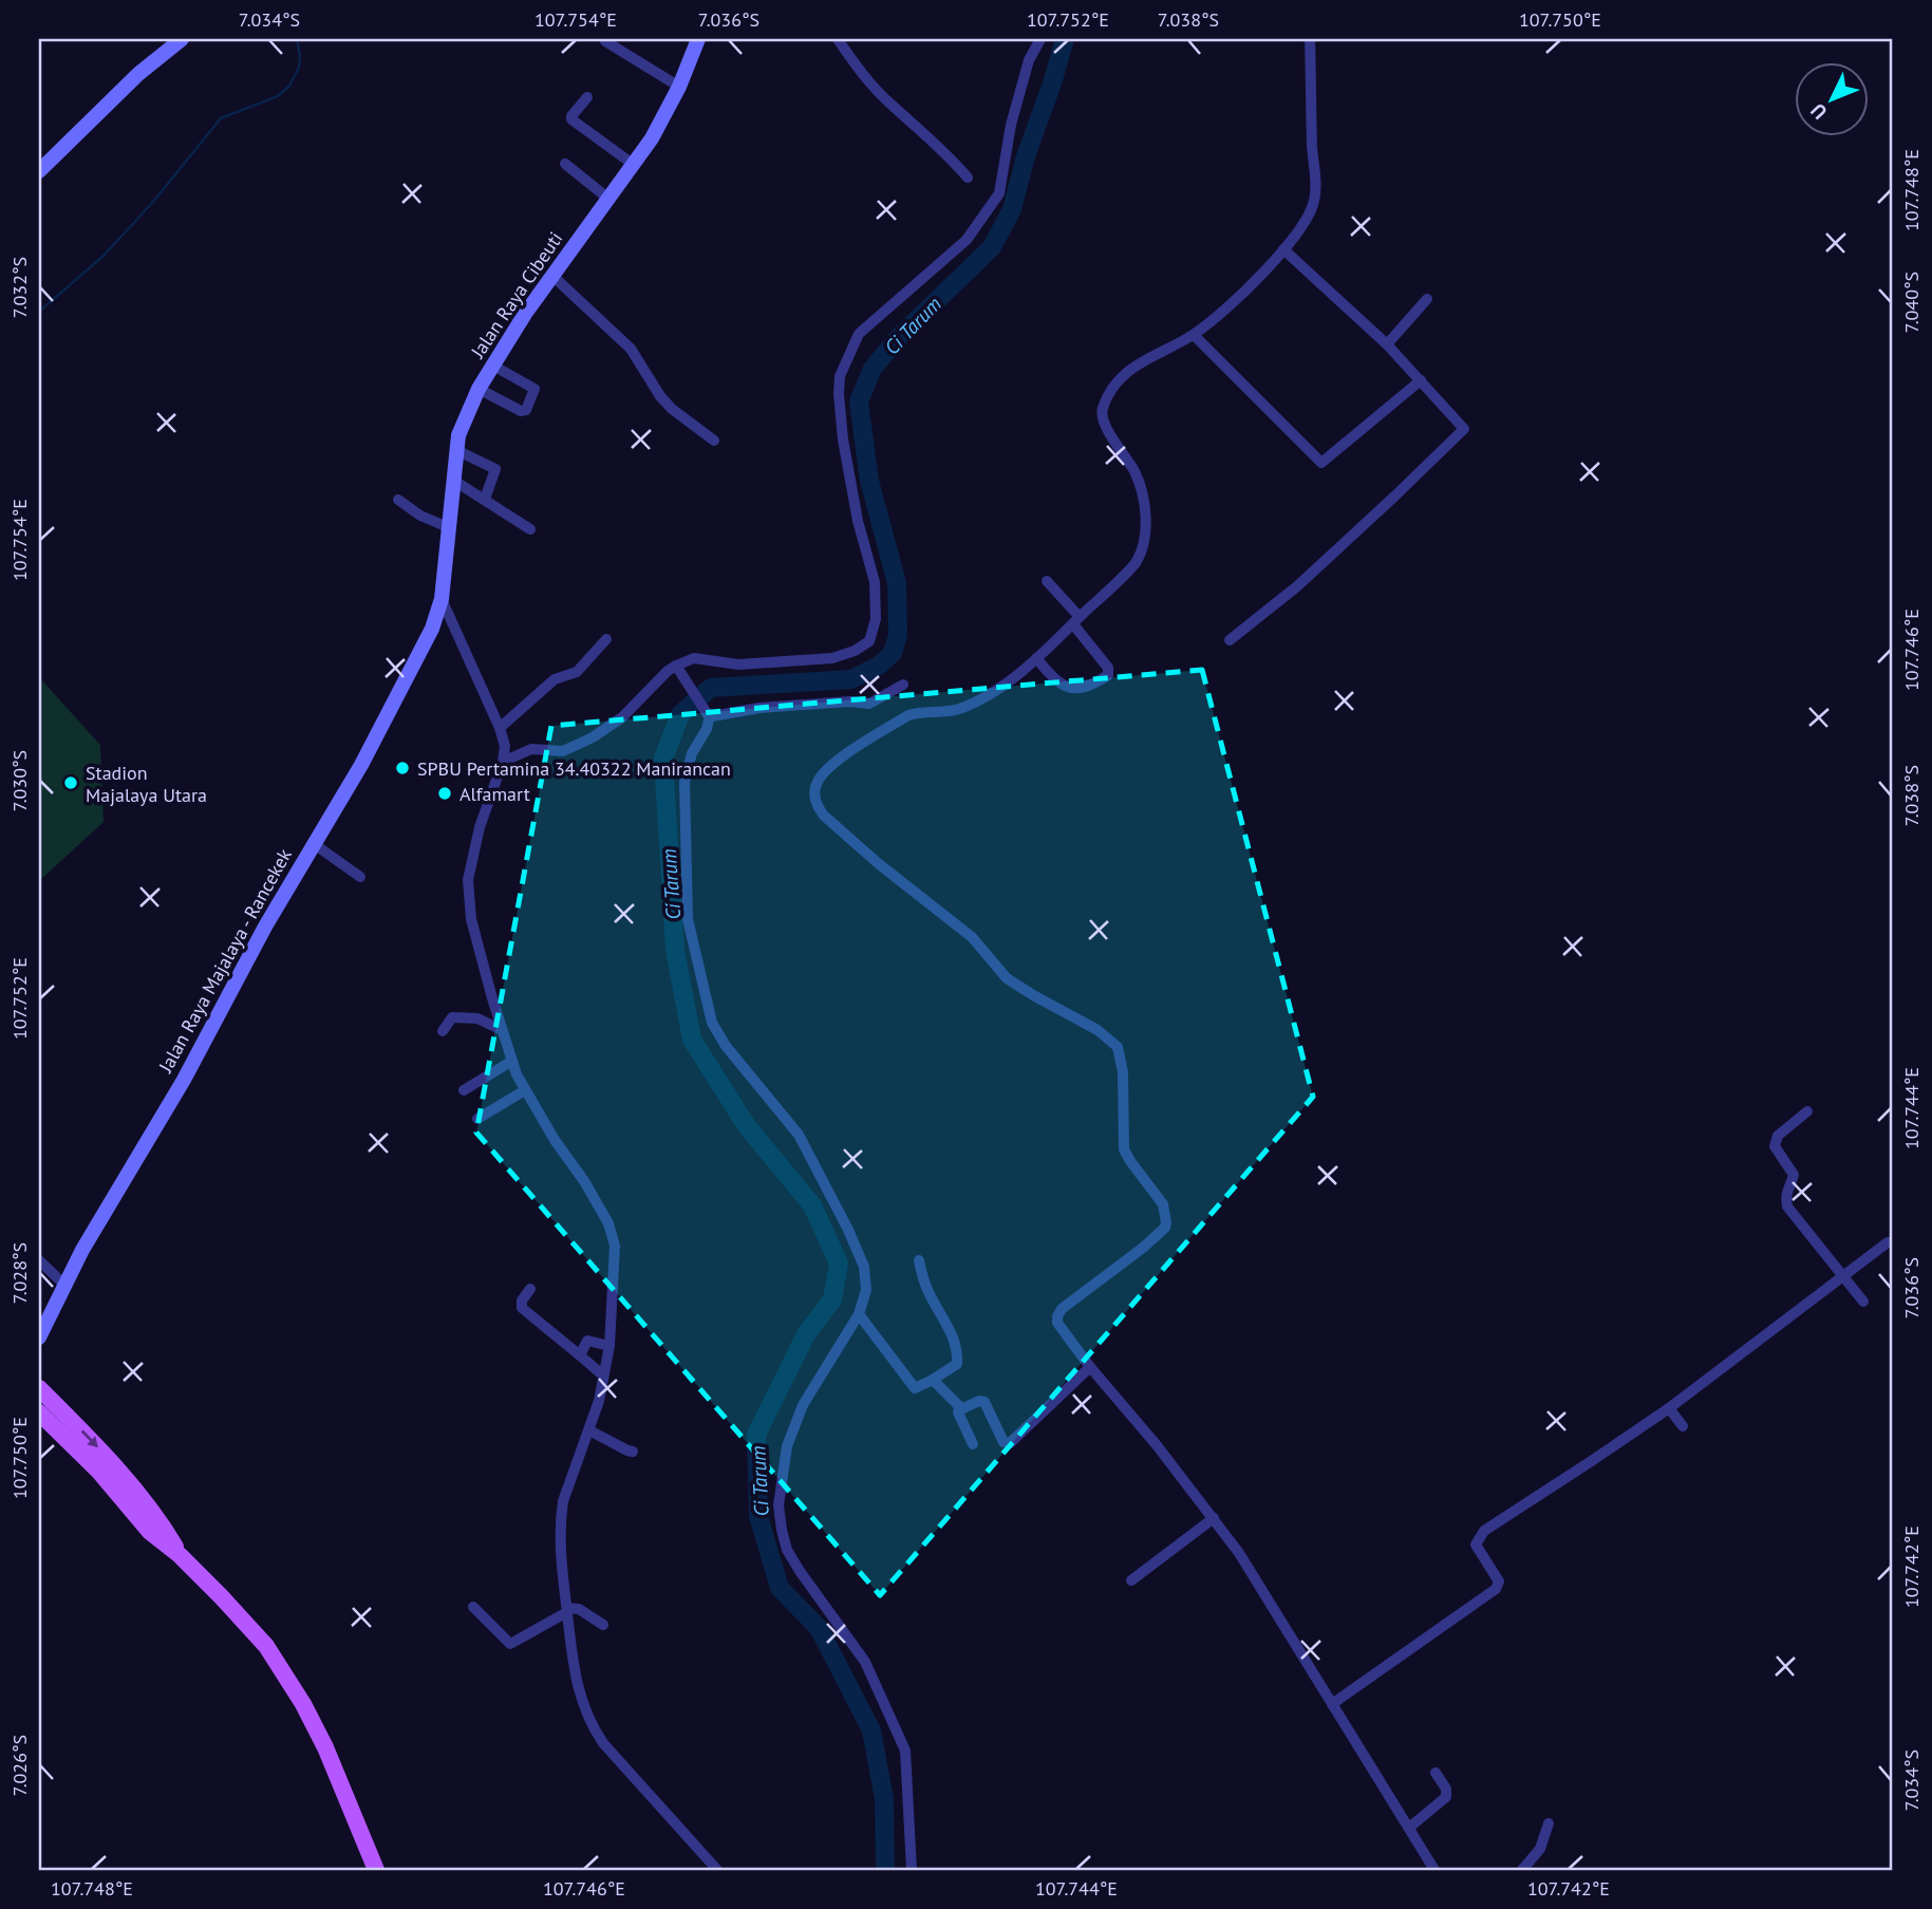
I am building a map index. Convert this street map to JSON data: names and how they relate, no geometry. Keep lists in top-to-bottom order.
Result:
{
  "streets": {
    "main road": ["Jalan Raya Cibeuti", "Jalan Raya Majalaya - Rancekek"]
  },
  "crossings": [
    ["Jalan Raya Cibeuti", "Jalan Raya Majalaya - Rancekek"]
  ],
  "water": ["Ci Tarum"],
  "places": ["SPBU Pertamina 34.40322 Manirancan", "Stadion Majalaya Utara", "Alfamart"],
  "north": "bottom left",
  "coordinates": [
    "7.034°S",
    "107.754°E",
    "7.036°S",
    "107.752°E",
    "7.038°S",
    "107.750°E",
    "107.748°E",
    "7.032°S",
    "7.040°S",
    "107.746°E",
    "7.030°S",
    "107.744°E",
    "7.028°S",
    "107.742°E",
    "7.026°S"
  ]
}
